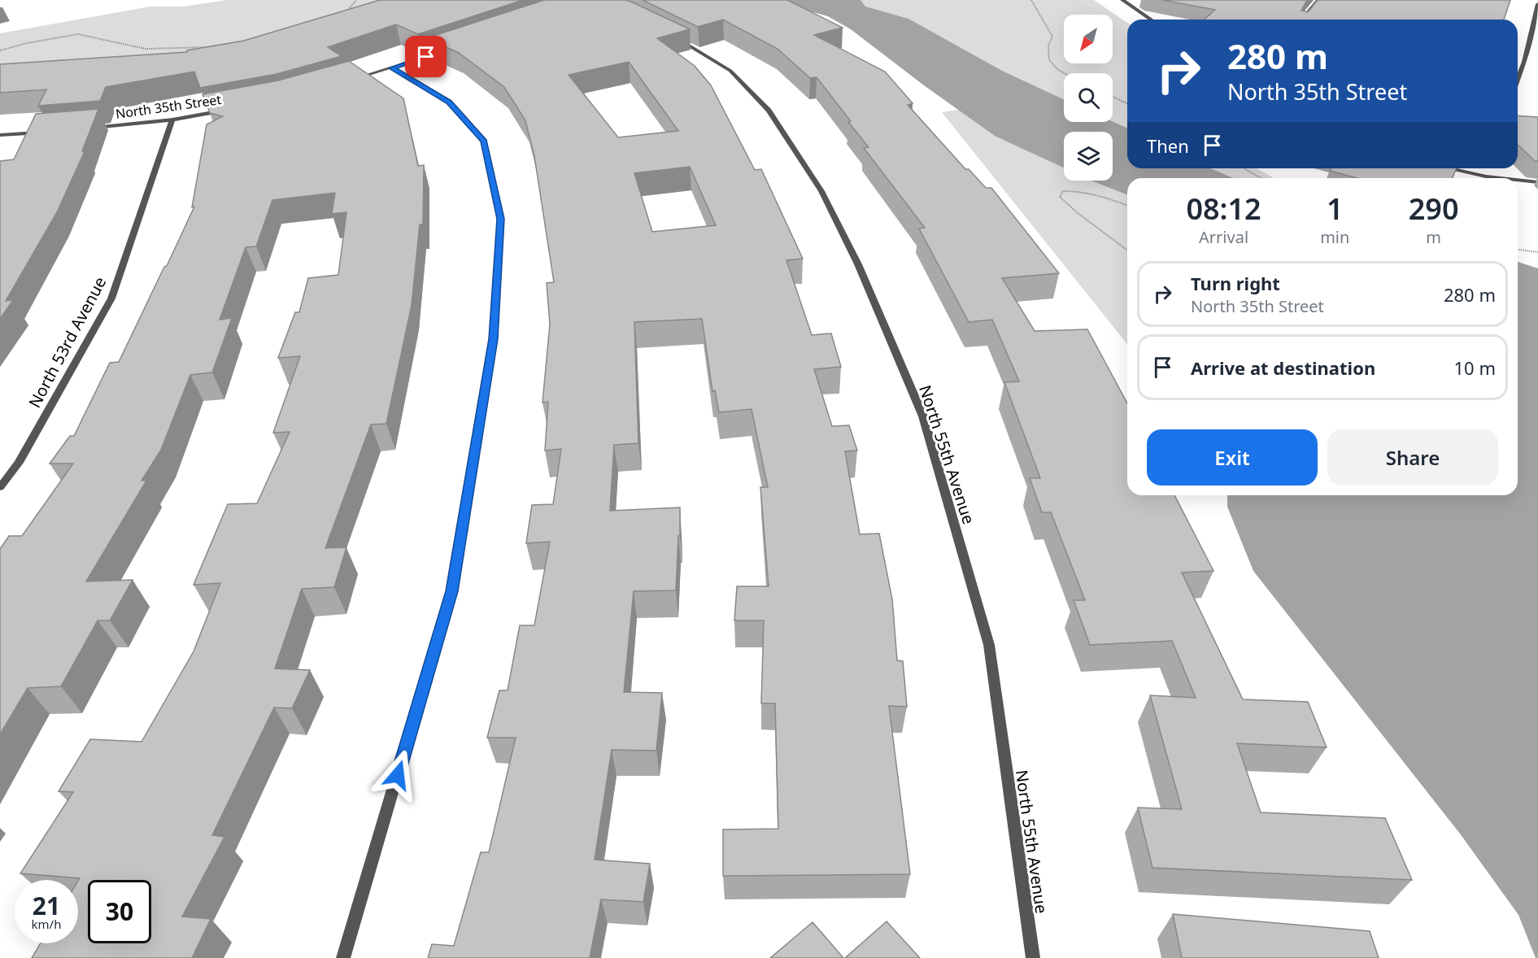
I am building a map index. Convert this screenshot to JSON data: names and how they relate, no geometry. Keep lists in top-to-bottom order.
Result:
{
  "streets": {
    "street": ["North 35th Street", "North 53rd Avenue", "North 55th Avenue"]
  },
  "crossings": [
    ["North 35th Street", "North 53rd Avenue"]
  ],
  "north": "bottom left",
  "page": {
    "turn": ["280 m", "North 35th Street"],
    "then": "Then",
    "eta": [
      "08:12",
      "Arrival",
      "1",
      "min",
      "290",
      "m"
    ],
    "list": [
      {
        "name": "Turn right",
        "note": "North 35th Street",
        "value": "280 m"
      },
      {
        "name": "Arrive at destination",
        "value": "10 m"
      }
    ],
    "buttons": ["Exit", "Share"],
    "speed": "21 km/h",
    "limit": "30"
  }
}
